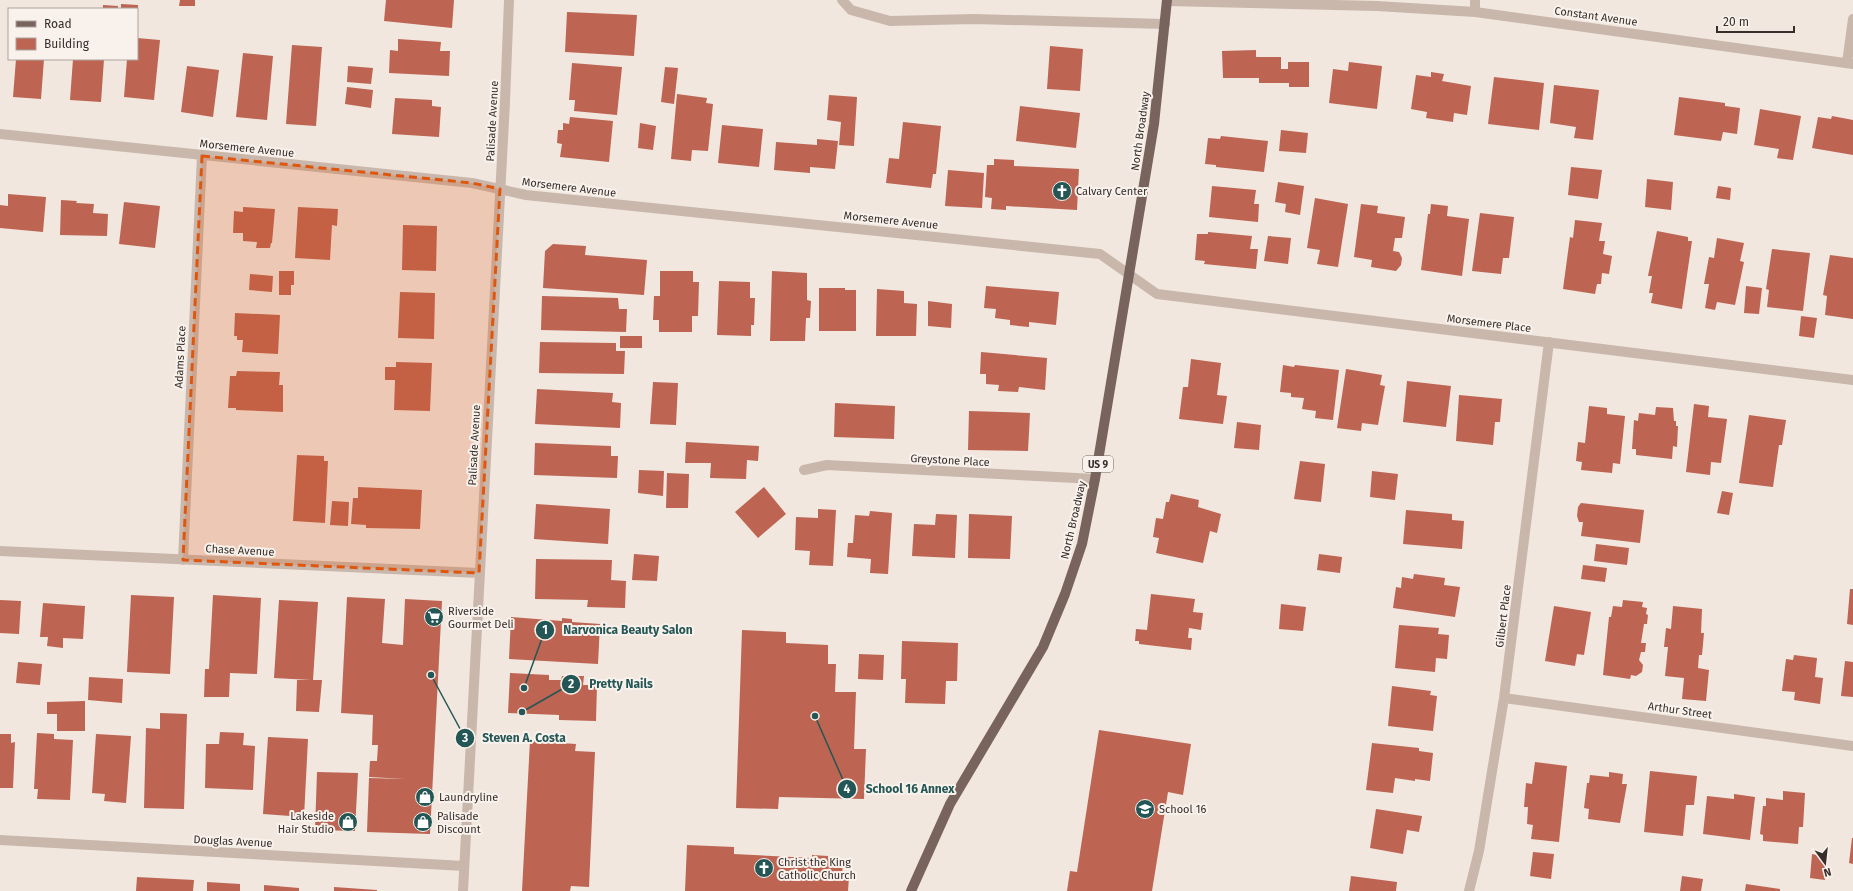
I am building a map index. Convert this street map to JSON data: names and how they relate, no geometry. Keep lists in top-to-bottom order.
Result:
{
  "streets": {
    "main road": ["North Broadway", "US 9"],
    "street": [
      "Constant Avenue",
      "Palisade Avenue",
      "Morsemere Avenue",
      "Morsemere Place",
      "Adams Place",
      "Greystone Place",
      "Chase Avenue",
      "Gilbert Place",
      "Arthur Street",
      "Douglas Avenue"
    ]
  },
  "crossings": [
    ["Constant Avenue", "North Broadway"],
    ["Palisade Avenue", "Morsemere Avenue"],
    ["Palisade Avenue", "Chase Avenue"],
    ["Palisade Avenue", "Douglas Avenue"],
    ["North Broadway", "Morsemere Avenue"],
    ["North Broadway", "Morsemere Place"],
    ["North Broadway", "Greystone Place"],
    ["Morsemere Avenue", "Morsemere Place"],
    ["Morsemere Avenue", "Adams Place"],
    ["Morsemere Place", "Gilbert Place"],
    ["Adams Place", "Chase Avenue"],
    ["Gilbert Place", "Arthur Street"]
  ],
  "places": {
    "church": ["Calvary Center", "Christ the King Catholic Church"],
    "supermarket": ["Riverside Gourmet Deli"],
    "other": [
      "Steven A. Costa",
      "Narvonica Beauty Salon",
      "Pretty Nails",
      "School 16 Annex"
    ],
    "shop": ["Laundryline", "Lakeside Hair Studio", "Palisade Discount"],
    "school or university": ["School 16"]
  },
  "legend": ["Road", "Building"],
  "scale_bar": "20 m",
  "north": "bottom"
}
